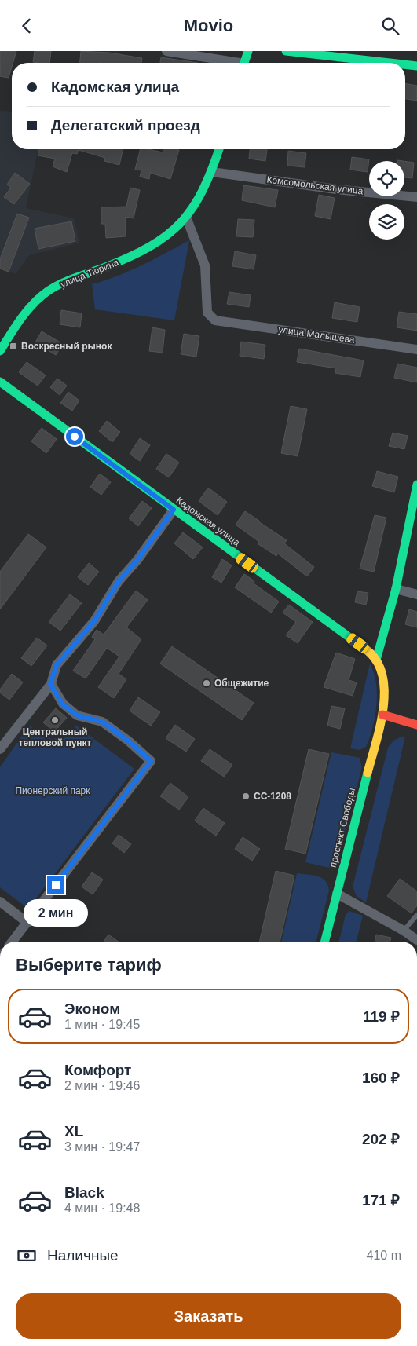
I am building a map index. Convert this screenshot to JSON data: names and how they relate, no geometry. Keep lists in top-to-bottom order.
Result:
{
  "streets": {
    "street": [
      "Комсомольская улица",
      "улица Тюрина",
      "улица Малышева",
      "Кадомская улица",
      "проспект Свободы"
    ]
  },
  "crossings": [
    ["Комсомольская улица", "улица Тюрина"],
    ["улица Тюрина", "улица Малышева"],
    ["Кадомская улица", "проспект Свободы"]
  ],
  "parks": ["Пионерский парк"],
  "places": {
    "transit": ["Воскресный рынок"],
    "other": ["Общежитие", "Центральный тепловой пункт", "СС-1208"]
  },
  "page": {
    "header": "Movio",
    "banner": ["Кадомская улица", "Делегатский проезд"],
    "bubble": "2 мин",
    "heading": "Выберите тариф",
    "list": [
      {
        "name": "Эконом",
        "note": "1 мин · 19:45",
        "value": "119 ₽"
      },
      {
        "name": "Комфорт",
        "note": "2 мин · 19:46",
        "value": "160 ₽"
      },
      {
        "name": "XL",
        "note": "3 мин · 19:47",
        "value": "202 ₽"
      },
      {
        "name": "Black",
        "note": "4 мин · 19:48",
        "value": "171 ₽"
      }
    ],
    "pay": ["Наличные", "410 m"],
    "buttons": "Заказать"
  }
}
